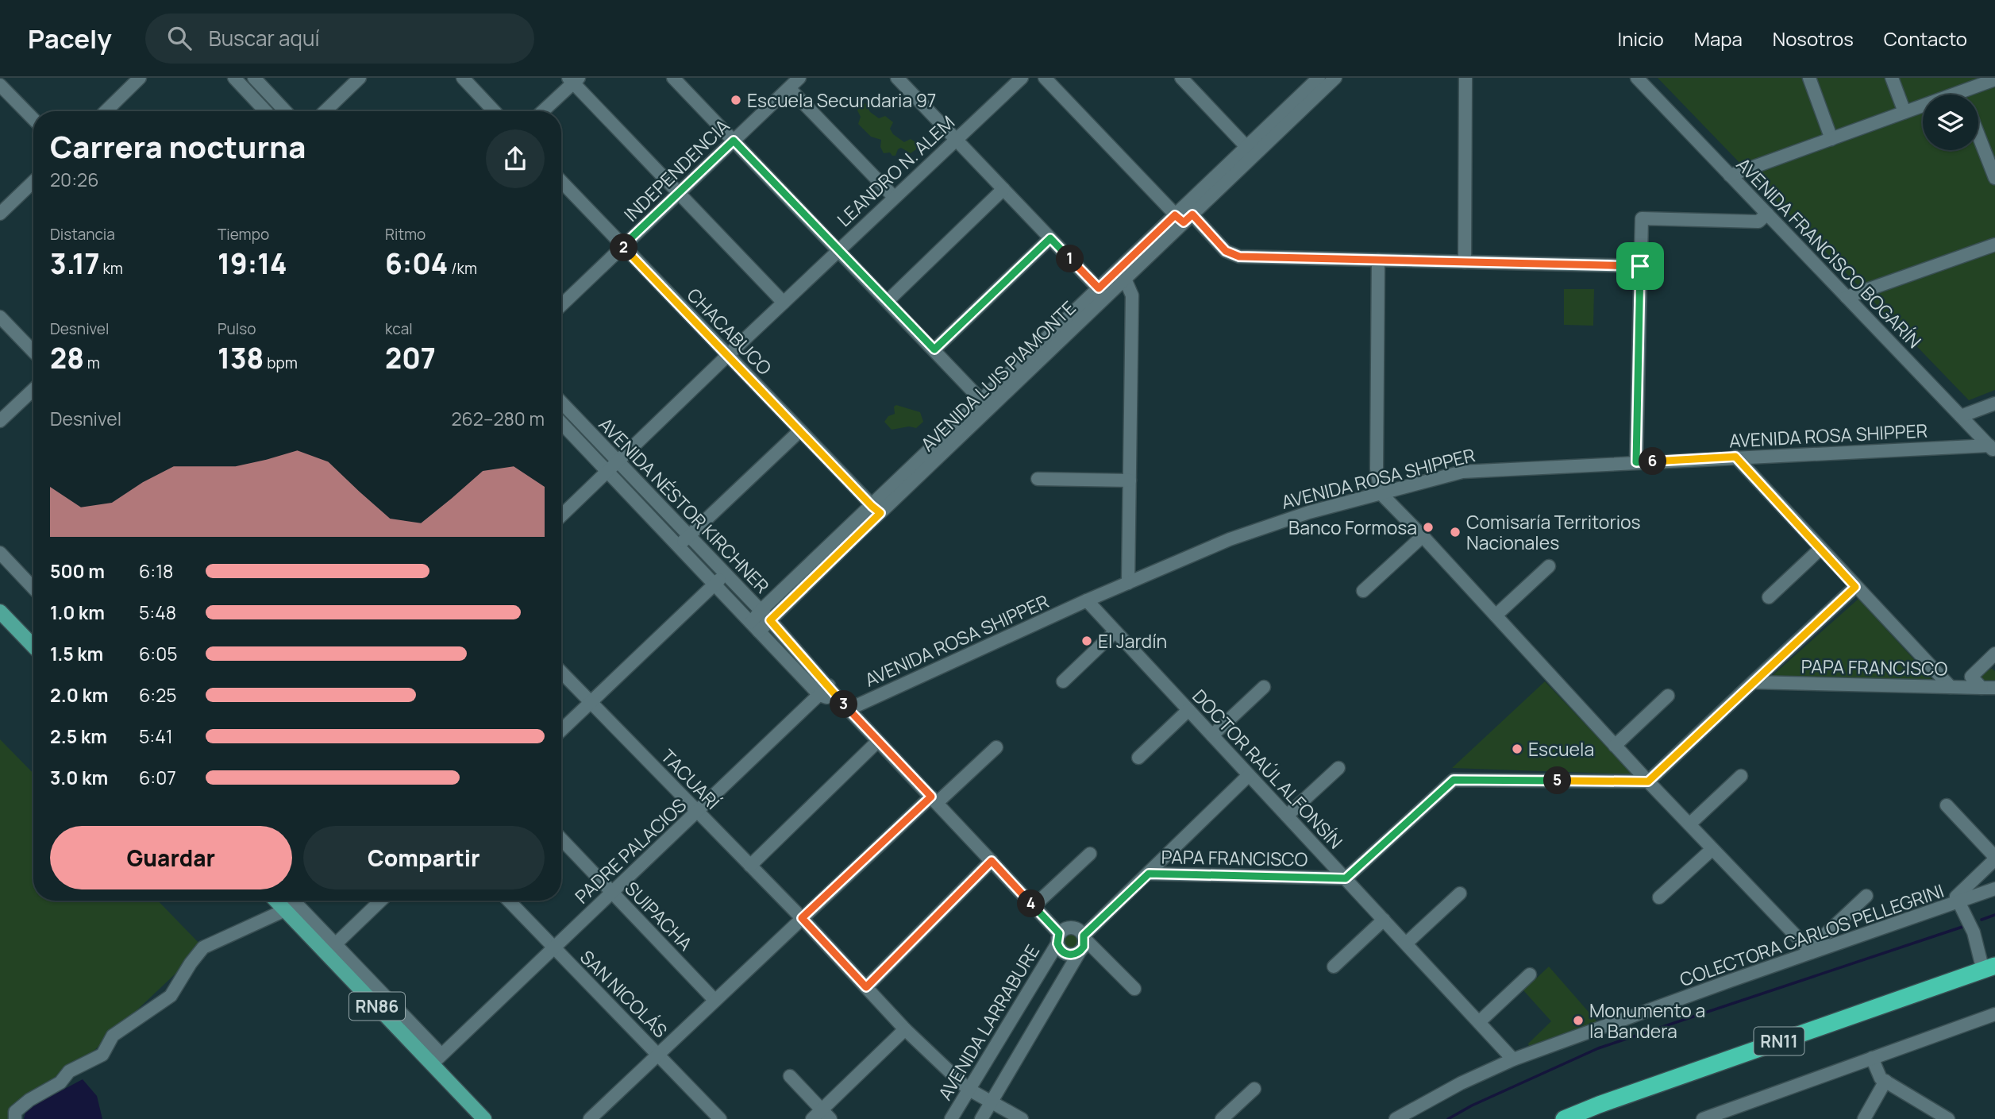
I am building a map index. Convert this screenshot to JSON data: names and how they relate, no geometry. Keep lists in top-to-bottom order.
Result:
{
  "streets": {
    "highway": ["RN11"],
    "main road": ["RN86"],
    "street": [
      "INDEPENDENCIA",
      "LEANDRO N. ALEM",
      "AVENIDA FRANCISCO BOGARÍN",
      "CHACABUCO",
      "AVENIDA LUIS PIAMONTE",
      "AVENIDA ROSA SHIPPER",
      "AVENIDA NÉSTOR KIRCHNER",
      "PAPA FRANCISCO",
      "DOCTOR RAÚL ALFONSÍN",
      "TACUARÍ",
      "PADRE PALACIOS",
      "SUIPACHA",
      "COLECTORA CARLOS PELLEGRINI",
      "SAN NICOLÁS",
      "AVENIDA LARRABURE"
    ]
  },
  "crossings": [
    ["INDEPENDENCIA", "CHACABUCO"],
    ["LEANDRO N. ALEM", "CHACABUCO"],
    ["LEANDRO N. ALEM", "AVENIDA NÉSTOR KIRCHNER"],
    ["AVENIDA FRANCISCO BOGARÍN", "AVENIDA ROSA SHIPPER"],
    ["CHACABUCO", "AVENIDA LUIS PIAMONTE"],
    ["AVENIDA LUIS PIAMONTE", "AVENIDA NÉSTOR KIRCHNER"],
    ["AVENIDA ROSA SHIPPER", "DOCTOR RAÚL ALFONSÍN"],
    ["AVENIDA NÉSTOR KIRCHNER", "PADRE PALACIOS"],
    ["PAPA FRANCISCO", "DOCTOR RAÚL ALFONSÍN"],
    ["DOCTOR RAÚL ALFONSÍN", "COLECTORA CARLOS PELLEGRINI"],
    ["TACUARÍ", "PADRE PALACIOS"],
    ["TACUARÍ", "AVENIDA LARRABURE"],
    ["PADRE PALACIOS", "SUIPACHA"],
    ["PADRE PALACIOS", "SAN NICOLÁS"],
    ["PADRE PALACIOS", "RN86"]
  ],
  "places": [
    "Escuela Secundaria 97",
    "Banco Formosa",
    "Comisaría Territorios Nacionales",
    "El Jardín",
    "Escuela",
    "Monumento a la Bandera"
  ],
  "page": {
    "header": "Pacely",
    "search": "Buscar aquí",
    "nav": [
      "Inicio",
      "Mapa",
      "Nosotros",
      "Contacto"
    ],
    "heading": ["Carrera nocturna", "20:26"],
    "stats": [
      ["Distancia", "3.17 km"],
      ["Tiempo", "19:14"],
      ["Ritmo", "6:04 /km"],
      ["Desnivel", "28 m"],
      ["Pulso", "138 bpm"],
      ["kcal", "207"]
    ],
    "pins": [
      "2",
      "1",
      "6",
      "3",
      "5",
      "4"
    ],
    "chart": ["Desnivel", "262–280 m"],
    "list": [
      {
        "name": "500 m",
        "note": "6:18"
      },
      {
        "name": "1.0 km",
        "note": "5:48"
      },
      {
        "name": "1.5 km",
        "note": "6:05"
      },
      {
        "name": "2.0 km",
        "note": "6:25"
      },
      {
        "name": "2.5 km",
        "note": "5:41"
      },
      {
        "name": "3.0 km",
        "note": "6:07"
      }
    ],
    "buttons": ["Guardar", "Compartir"]
  }
}
